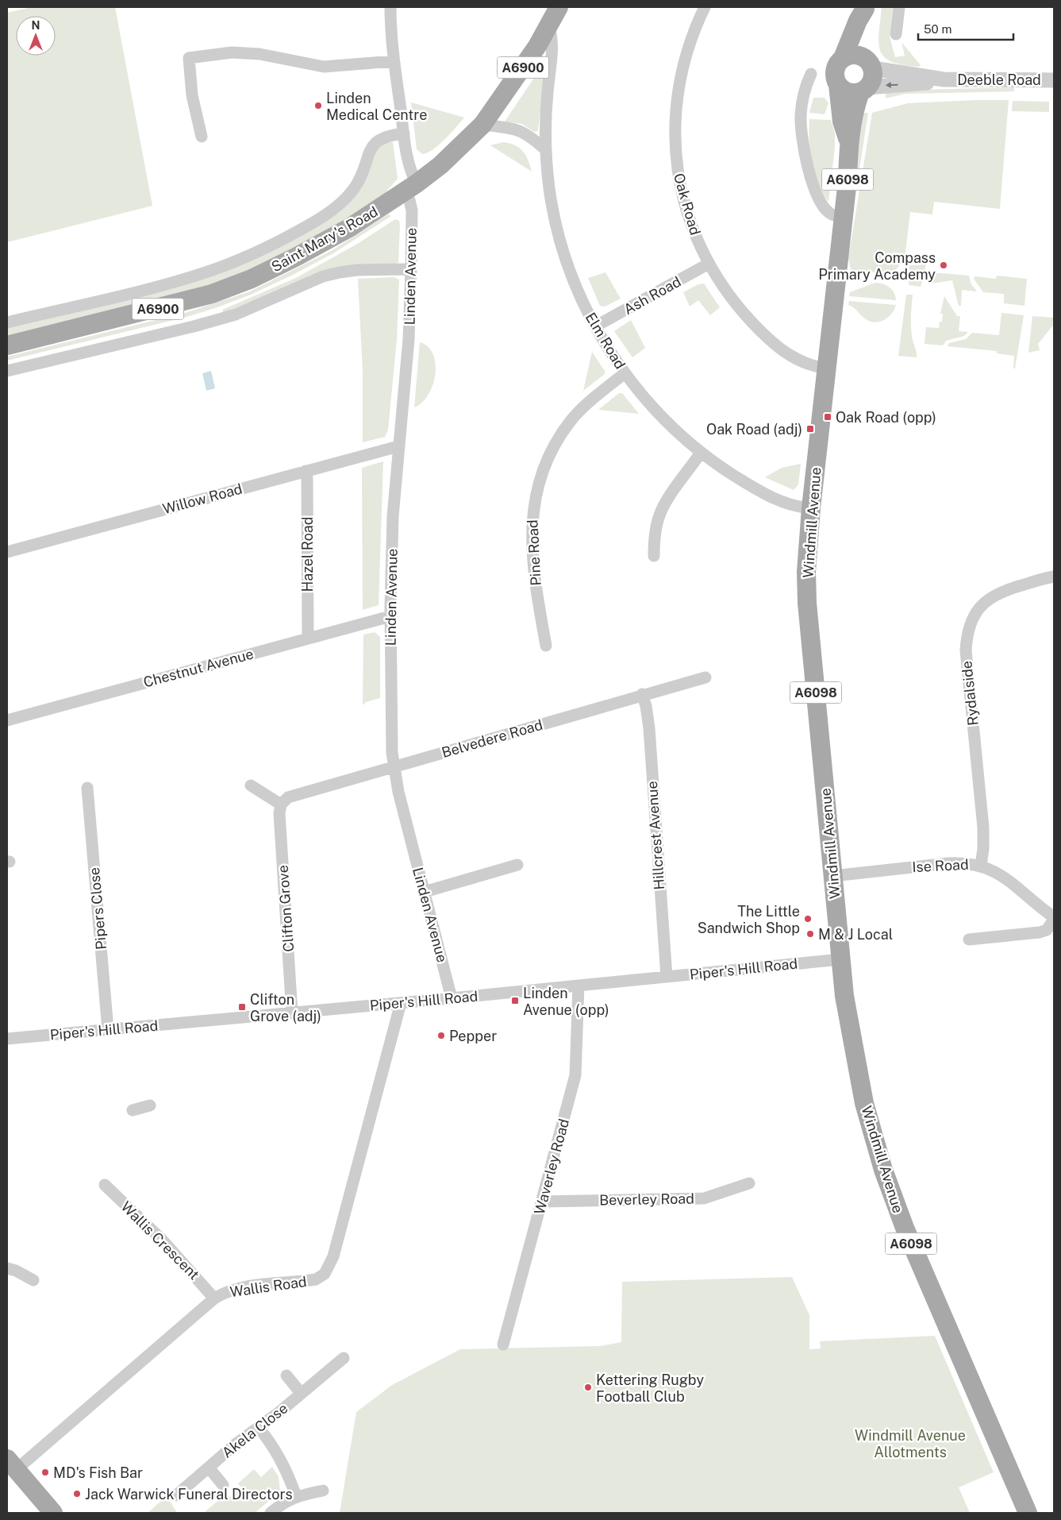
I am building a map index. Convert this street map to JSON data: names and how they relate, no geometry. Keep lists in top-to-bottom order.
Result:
{
  "streets": {
    "main road": [
      "A6900",
      "A6098",
      "Saint Mary's Road",
      "Windmill Avenue"
    ],
    "street": [
      "Deeble Road",
      "Oak Road",
      "Linden Avenue",
      "Ash Road",
      "Elm Road",
      "Willow Road",
      "Pine Road",
      "Hazel Road",
      "Chestnut Avenue",
      "Rydalside",
      "Belvedere Road",
      "Hillcrest Avenue",
      "Ise Road",
      "Pipers Close",
      "Clifton Grove",
      "Piper's Hill Road",
      "Waverley Road",
      "Beverley Road",
      "Wallis Crescent",
      "Wallis Road",
      "Akela Close"
    ]
  },
  "crossings": [
    ["Deeble Road", "A6098"],
    ["Deeble Road", "Windmill Avenue"],
    ["A6098", "Windmill Avenue"],
    ["Oak Road", "Ash Road"],
    ["Oak Road", "Windmill Avenue"],
    ["Saint Mary's Road", "Linden Avenue"],
    ["Saint Mary's Road", "Elm Road"],
    ["Linden Avenue", "Willow Road"],
    ["Linden Avenue", "Chestnut Avenue"],
    ["Linden Avenue", "Belvedere Road"],
    ["Linden Avenue", "Piper's Hill Road"],
    ["Ash Road", "Elm Road"],
    ["Elm Road", "Windmill Avenue"],
    ["Elm Road", "Pine Road"],
    ["Willow Road", "Hazel Road"],
    ["Windmill Avenue", "Ise Road"],
    ["Windmill Avenue", "Piper's Hill Road"],
    ["Hazel Road", "Chestnut Avenue"],
    ["Rydalside", "Ise Road"],
    ["Belvedere Road", "Hillcrest Avenue"],
    ["Belvedere Road", "Clifton Grove"],
    ["Hillcrest Avenue", "Piper's Hill Road"],
    ["Pipers Close", "Piper's Hill Road"],
    ["Clifton Grove", "Piper's Hill Road"],
    ["Piper's Hill Road", "Waverley Road"],
    ["Piper's Hill Road", "Wallis Road"],
    ["Waverley Road", "Beverley Road"],
    ["Wallis Crescent", "Wallis Road"]
  ],
  "parks": ["Windmill Avenue Allotments"],
  "places": {
    "other": [
      "Linden Medical Centre",
      "Compass Primary Academy",
      "The Little Sandwich Shop",
      "M & J Local",
      "Pepper",
      "Kettering Rugby Football Club",
      "MD's Fish Bar",
      "Jack Warwick Funeral Directors"
    ],
    "transit": [
      "Oak Road (opp)",
      "Oak Road (adj)",
      "Linden Avenue (opp)",
      "Clifton Grove (adj)"
    ]
  },
  "scale_bar": "50 m",
  "north": "top"
}
